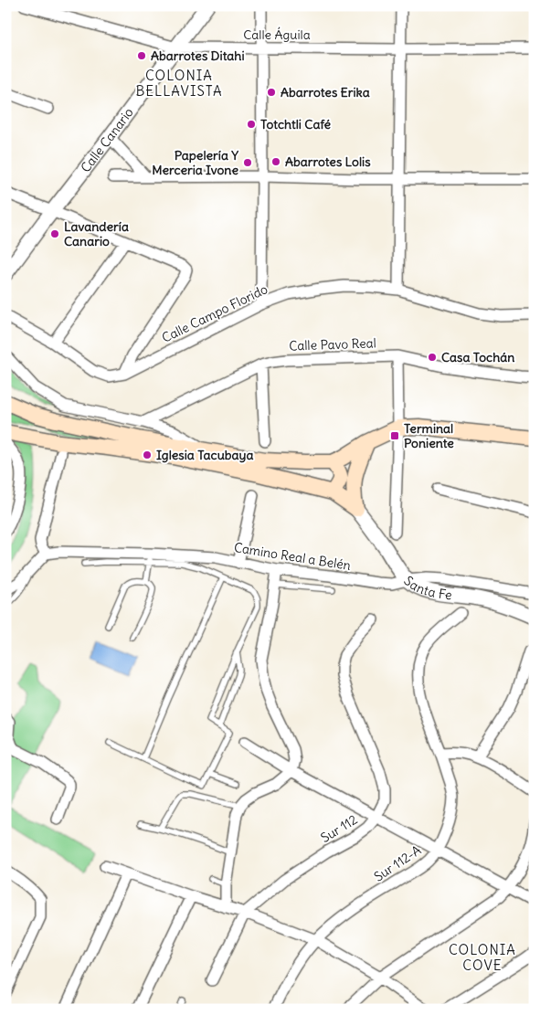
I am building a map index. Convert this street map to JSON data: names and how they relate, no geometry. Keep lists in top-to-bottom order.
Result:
{
  "streets": {
    "street": [
      "Calle Águila",
      "Calle Canario",
      "Calle Campo Florido",
      "Calle Pavo Real",
      "Camino Real a Belén",
      "Santa Fe",
      "Sur 112",
      "Sur 112-A"
    ]
  },
  "crossings": [
    ["Calle Águila", "Calle Canario"],
    ["Camino Real a Belén", "Santa Fe"]
  ],
  "districts": ["COLONIA BELLAVISTA", "COLONIA COVE"],
  "places": {
    "other": [
      "Abarrotes Ditahi",
      "Abarrotes Erika",
      "Totchtli Café",
      "Abarrotes Lolis",
      "Papelería Y Merceria Ivone",
      "Lavandería Canario",
      "Casa Tochán",
      "Iglesia Tacubaya"
    ],
    "transit": ["Terminal Poniente"]
  }
}
